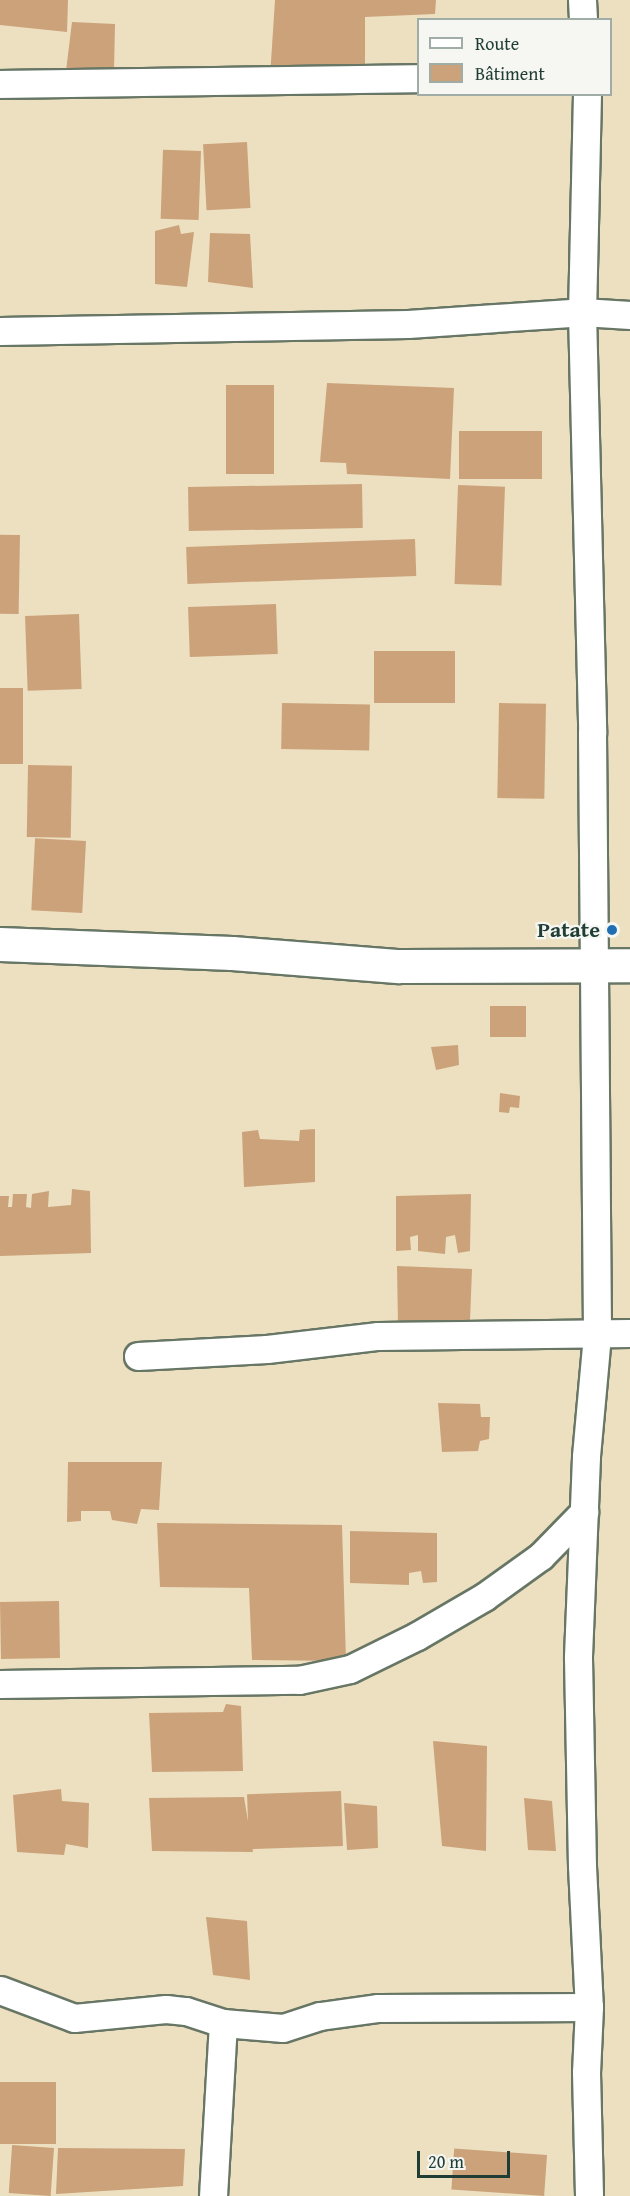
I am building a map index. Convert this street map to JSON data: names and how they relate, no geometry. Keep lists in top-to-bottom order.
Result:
{
  "places": ["Patate"],
  "legend": ["Route", "Bâtiment"],
  "scale_bar": "20 m"
}
